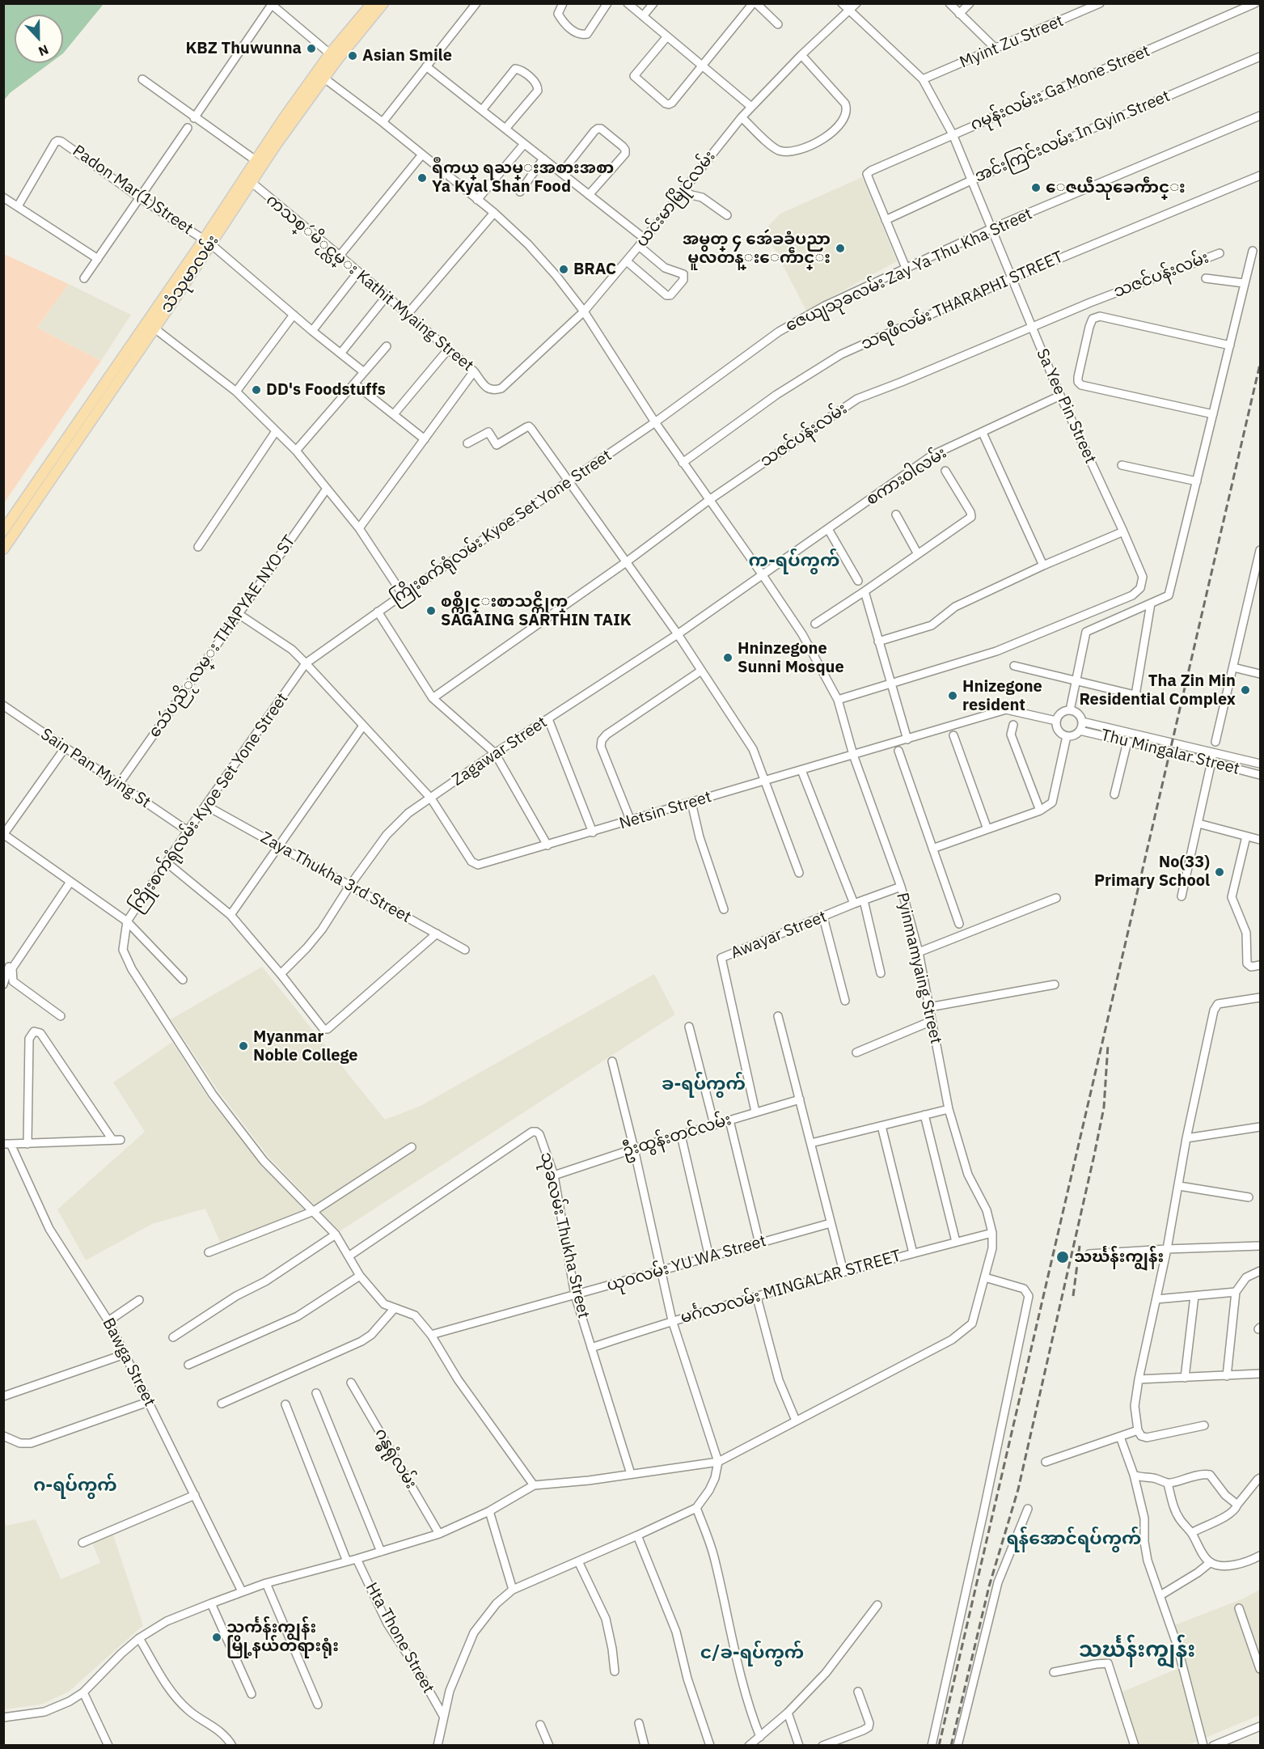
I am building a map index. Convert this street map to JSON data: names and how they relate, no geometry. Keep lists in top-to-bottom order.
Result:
{
  "streets": {
    "main road": ["သံသုမာလမ်း"],
    "street": [
      "Myint Zu Street",
      "ဂမုန်းလမ်းး Ga Mone Street",
      "အင်းကြင်းလမ်း In Gyin Street",
      "Padon Mar(1)Street",
      "ယင်းမာမြိုင်လမ်း",
      "ဇေယျသုခလမ်း Zay Ya Thu Kha Street",
      "သဇင်ပန်းလမ်း",
      "ကသစ္ဴမိႂင္လမ္း Kathit Myaing Street",
      "သရဖီလမ်း THARAPHI STREET",
      "Sa Yee Pin Street",
      "စကားဝါလမ်း",
      "ကြိုးစက်ရုံလမ်း Kyoe Set Yone Street",
      "သေဴပညိႂလမ္း THAPYAE NYO ST",
      "Zagawar Street",
      "Thu Mingalar Street",
      "Sain Pan Mying St",
      "Netsin Street",
      "Zaya Thukha 3rd Street",
      "Awayar Street",
      "Pyinmamyaing Street",
      "ဦးထွန်းတင်လမ်း",
      "သုခလမ်း Thukha Street",
      "ယုဝလမ်း YU WA Street",
      "မင်္ဂလာလမ်း MINGALAR STREET",
      "Bawga Street",
      "ဂန္ဓရုံလမ်း",
      "Hta Thone Street"
    ]
  },
  "crossings": [
    ["Myint Zu Street", "Sa Yee Pin Street"],
    ["ဂမုန်းလမ်းး Ga Mone Street", "အင်းကြင်းလမ်း In Gyin Street"],
    ["ဂမုန်းလမ်းး Ga Mone Street", "Sa Yee Pin Street"],
    ["အင်းကြင်းလမ်း In Gyin Street", "Sa Yee Pin Street"],
    ["Padon Mar(1)Street", "သံသုမာလမ်း"],
    ["ယင်းမာမြိုင်လမ်း", "ကသစ္ဴမိႂင္လမ္း Kathit Myaing Street"],
    ["ယင်းမာမြိုင်လမ်း", "Sa Yee Pin Street"],
    ["ယင်းမာမြိုင်လမ်း", "Pyinmamyaing Street"],
    ["ဇေယျသုခလမ်း Zay Ya Thu Kha Street", "Sa Yee Pin Street"],
    ["ဇေယျသုခလမ်း Zay Ya Thu Kha Street", "ကြိုးစက်ရုံလမ်း Kyoe Set Yone Street"],
    ["ဇေယျသုခလမ်း Zay Ya Thu Kha Street", "Pyinmamyaing Street"],
    ["သံသုမာလမ်း", "ကသစ္ဴမိႂင္လမ္း Kathit Myaing Street"],
    ["သံသုမာလမ်း", "Pyinmamyaing Street"],
    ["သဇင်ပန်းလမ်း", "Sa Yee Pin Street"],
    ["သဇင်ပန်းလမ်း", "Pyinmamyaing Street"],
    ["သရဖီလမ်း THARAPHI STREET", "Sa Yee Pin Street"],
    ["သရဖီလမ်း THARAPHI STREET", "Pyinmamyaing Street"],
    ["Sa Yee Pin Street", "စကားဝါလမ်း"],
    ["Sa Yee Pin Street", "Pyinmamyaing Street"],
    ["စကားဝါလမ်း", "Zagawar Street"],
    ["စကားဝါလမ်း", "Pyinmamyaing Street"],
    ["ကြိုးစက်ရုံလမ်း Kyoe Set Yone Street", "Sain Pan Mying St"],
    ["ကြိုးစက်ရုံလမ်း Kyoe Set Yone Street", "Zaya Thukha 3rd Street"],
    ["ကြိုးစက်ရုံလမ်း Kyoe Set Yone Street", "Pyinmamyaing Street"],
    ["ကြိုးစက်ရုံလမ်း Kyoe Set Yone Street", "သုခလမ်း Thukha Street"],
    ["ကြိုးစက်ရုံလမ်း Kyoe Set Yone Street", "ယုဝလမ်း YU WA Street"],
    ["သေဴပညိႂလမ္း THAPYAE NYO ST", "Sain Pan Mying St"],
    ["Zagawar Street", "Netsin Street"],
    ["Zagawar Street", "Zaya Thukha 3rd Street"],
    ["Zagawar Street", "Pyinmamyaing Street"],
    ["Thu Mingalar Street", "Netsin Street"],
    ["Netsin Street", "Pyinmamyaing Street"],
    ["Awayar Street", "Pyinmamyaing Street"],
    ["Awayar Street", "ဦးထွန်းတင်လမ်း"],
    ["Pyinmamyaing Street", "မင်္ဂလာလမ်း MINGALAR STREET"],
    ["ဦးထွန်းတင်လမ်း", "သုခလမ်း Thukha Street"],
    ["သုခလမ်း Thukha Street", "ယုဝလမ်း YU WA Street"],
    ["သုခလမ်း Thukha Street", "မင်္ဂလာလမ်း MINGALAR STREET"]
  ],
  "districts": [
    "က-ရပ်ကွက်",
    "ခ-ရပ်ကွက်",
    "ဂ-ရပ်ကွက်",
    "ရန်အောင်ရပ်ကွက်",
    "သင်္ဃန်းကျွန်း",
    "င/ခ-ရပ်ကွက်"
  ],
  "places": [
    "KBZ Thuwunna",
    "Asian Smile",
    "ရဳကယ္ ရႀမ္းအစားအစာ Ya Kyal Shan Food",
    "ေဇယဵသုခေကဵာင္း",
    "အမွတ္ ၄ အေဴခခံပညာ မူလတန္းေကဵာင္း",
    "BRAC",
    "DD's Foodstuffs",
    "စစ္ကိုင္းစာသင္တိုက္ SAGAING SARTHIN TAIK",
    "Hninzegone Sunni Mosque",
    "Tha Zin Min Residential Complex",
    "Hnizegone resident",
    "No(33) Primary School",
    "Myanmar Noble College",
    "သင်္ဃန်းကျွန်း",
    "သင်္ကန်းကျွန်း မြို့နယ်တရားရုံး"
  ],
  "north": "bottom"
}
